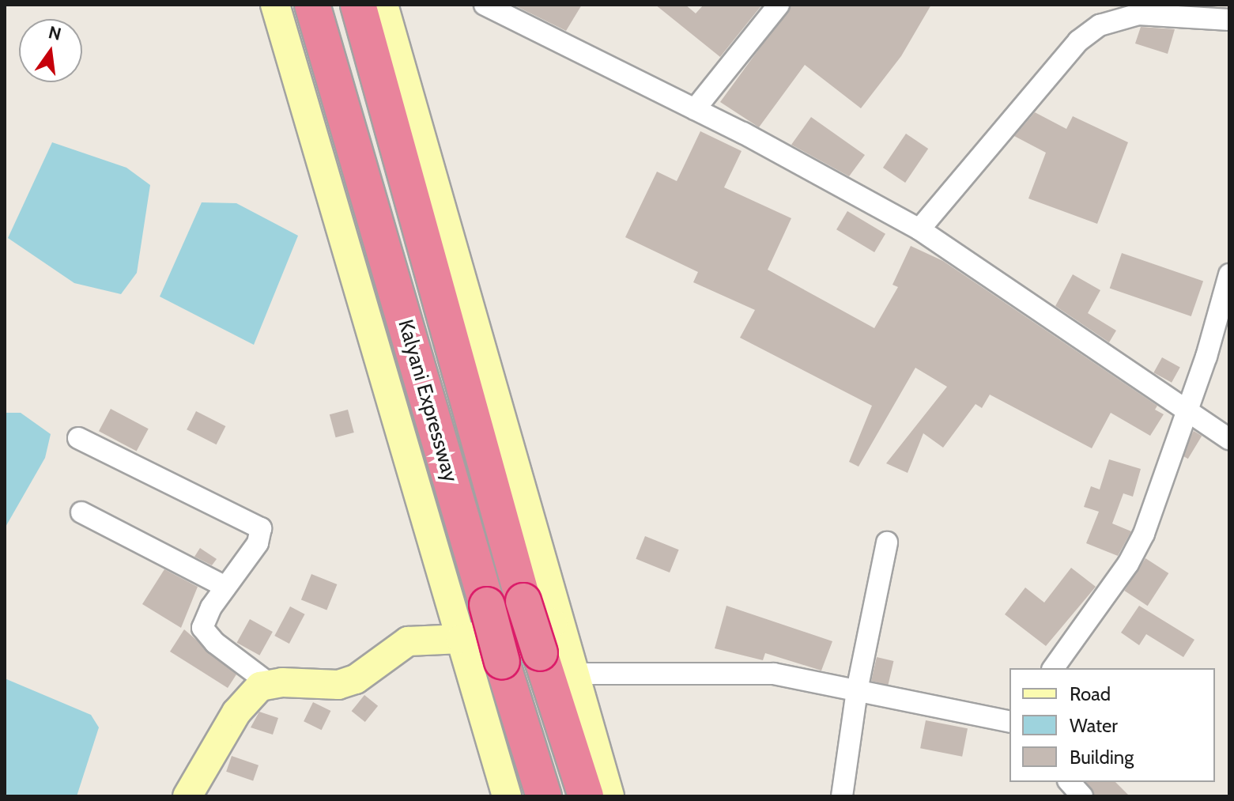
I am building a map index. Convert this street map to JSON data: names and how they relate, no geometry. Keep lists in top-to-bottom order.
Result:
{
  "streets": {
    "highway": ["Kalyani Expressway"]
  },
  "legend": ["Road", "Water", "Building"],
  "north": "top"
}
